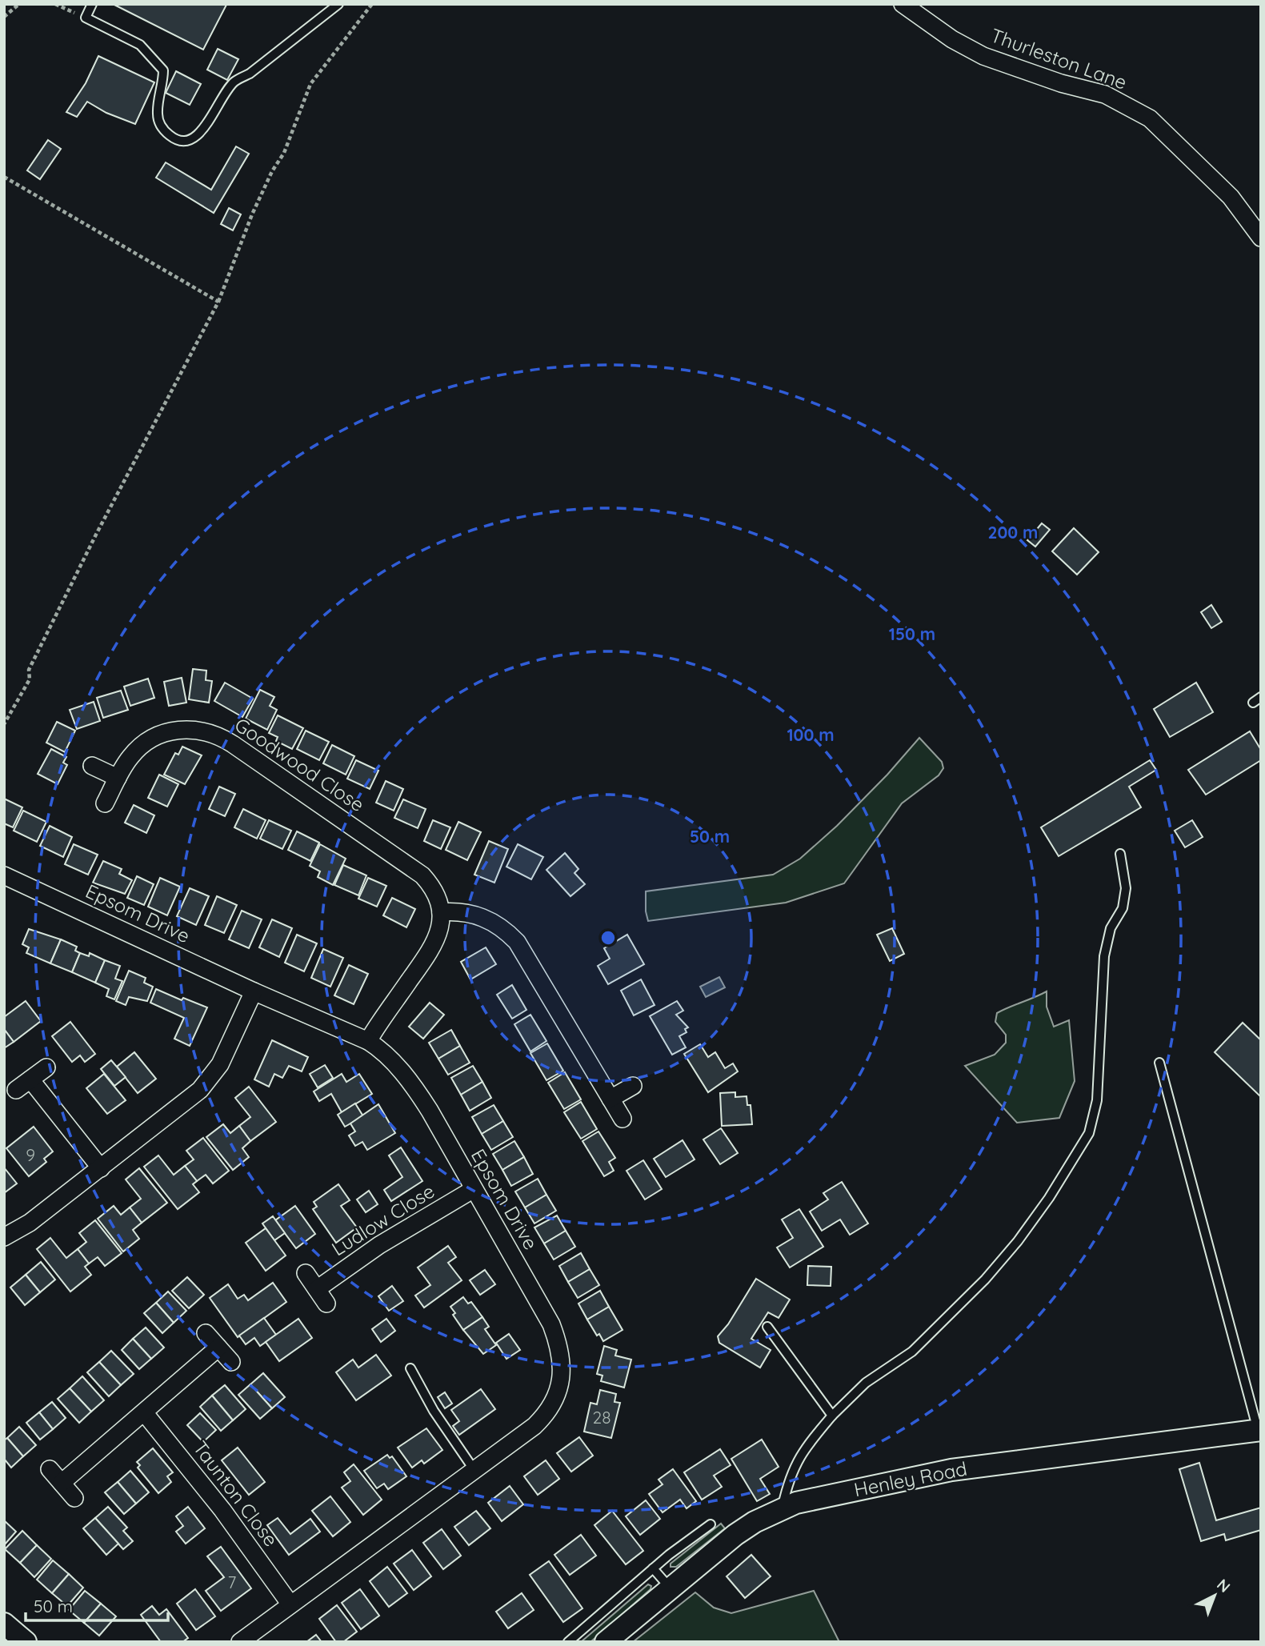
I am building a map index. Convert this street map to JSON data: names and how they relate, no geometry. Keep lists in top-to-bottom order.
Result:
{
  "streets": {
    "street": [
      "Thurleston Lane",
      "Goodwood Close",
      "Epsom Drive",
      "Ludlow Close",
      "Henley Road",
      "Taunton Close"
    ]
  },
  "crossings": [
    ["Epsom Drive", "Ludlow Close"],
    ["Epsom Drive", "Taunton Close"]
  ],
  "house_numbers": ["9", "28", "7"],
  "scale_bar": "50 m",
  "north": "top right",
  "rings": [
    "200 m",
    "150 m",
    "100 m",
    "50 m"
  ]
}
